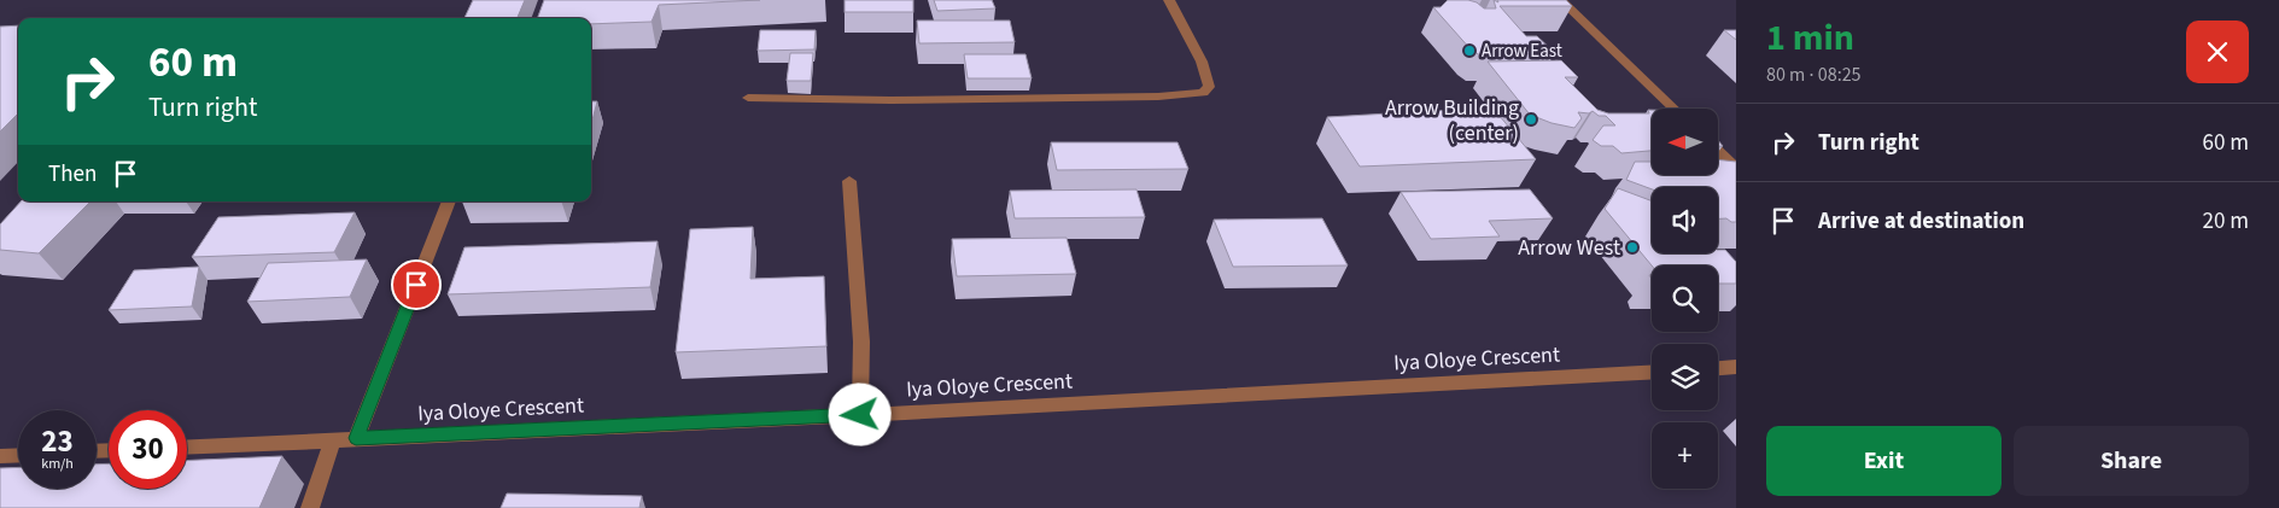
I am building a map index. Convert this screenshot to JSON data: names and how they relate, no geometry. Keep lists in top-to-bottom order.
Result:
{
  "streets": {
    "street": ["Iya Oloye Crescent"]
  },
  "places": ["Arrow East", "Arrow Building (center)", "Arrow West"],
  "north": "left",
  "page": {
    "heading": ["1 min", "80 m · 08:25"],
    "turn": ["60 m", "Turn right"],
    "list": [
      {
        "name": "Turn right",
        "value": "60 m"
      },
      {
        "name": "Arrive at destination",
        "value": "20 m"
      }
    ],
    "map_buttons": "+",
    "then": "Then",
    "speed": "23 km/h",
    "limit": "30",
    "buttons": ["Exit", "Share"]
  }
}
